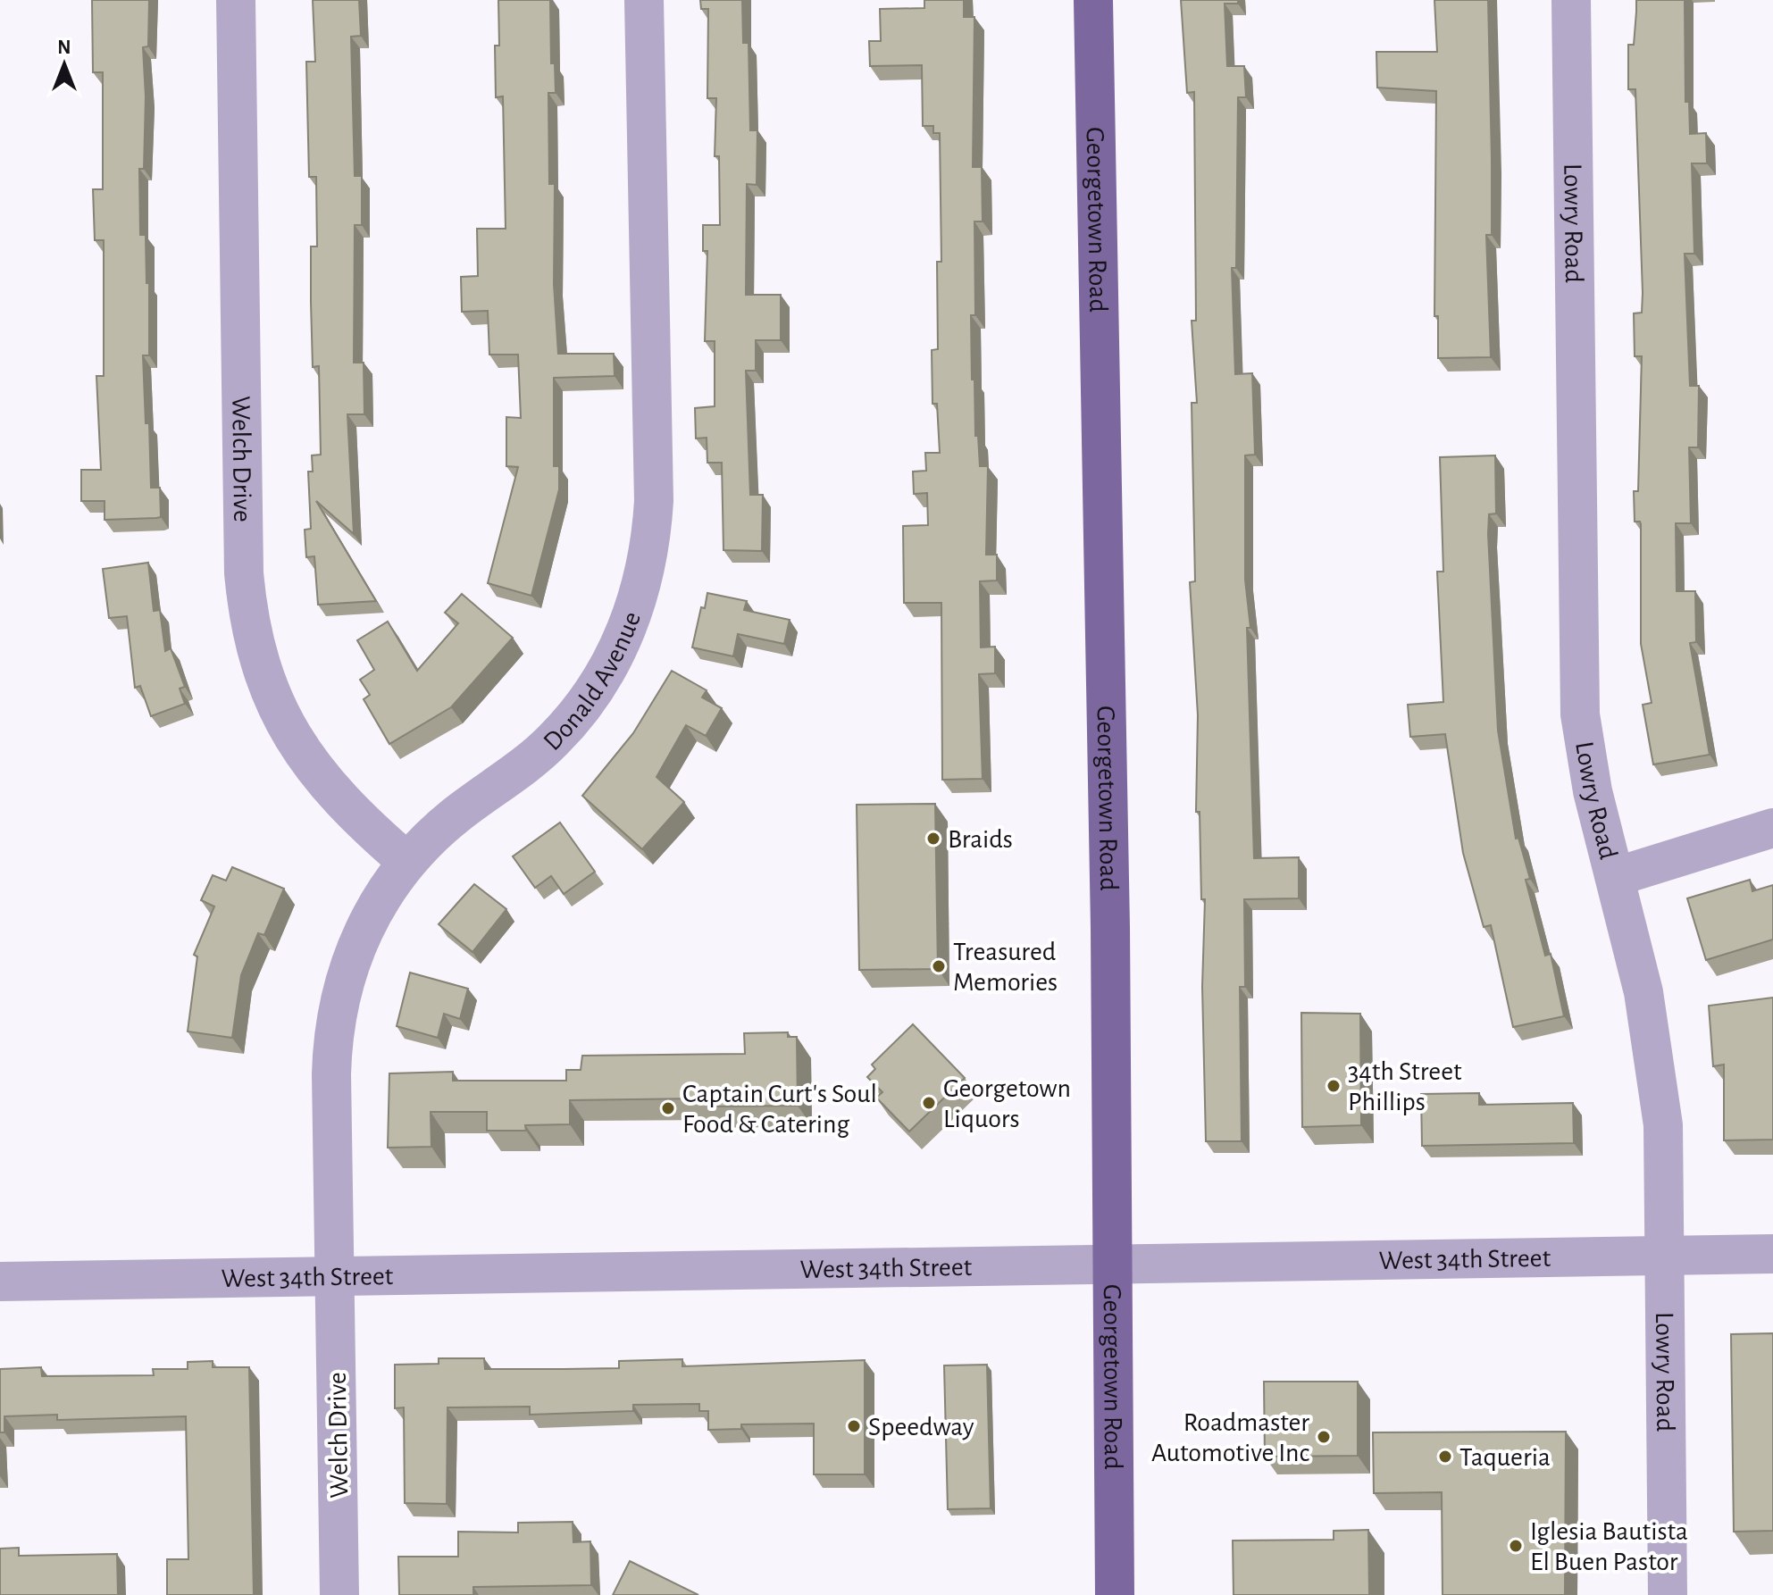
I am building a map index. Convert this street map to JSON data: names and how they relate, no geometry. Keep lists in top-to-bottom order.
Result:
{
  "streets": {
    "main road": ["Georgetown Road"],
    "street": [
      "Lowry Road",
      "Welch Drive",
      "Donald Avenue",
      "West 34th Street"
    ]
  },
  "crossings": [
    ["Georgetown Road", "West 34th Street"],
    ["Lowry Road", "West 34th Street"],
    ["Welch Drive", "Donald Avenue"],
    ["Welch Drive", "West 34th Street"],
    ["Donald Avenue", "West 34th Street"]
  ],
  "places": [
    "Braids",
    "Treasured Memories",
    "34th Street Phillips",
    "Georgetown Liquors",
    "Captain Curt's Soul Food & Catering",
    "Speedway",
    "Roadmaster Automotive Inc",
    "Taqueria",
    "Iglesia Bautista El Buen Pastor"
  ],
  "north": "top"
}
